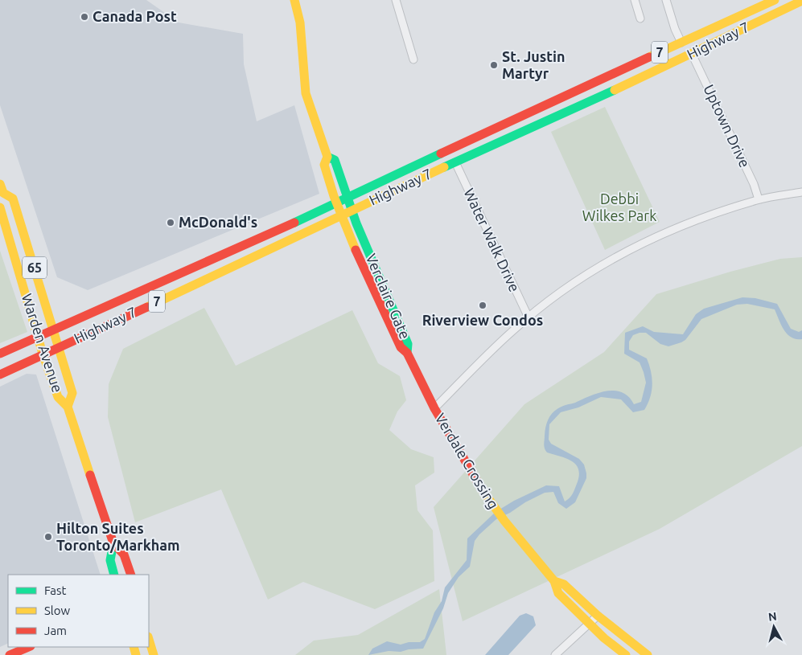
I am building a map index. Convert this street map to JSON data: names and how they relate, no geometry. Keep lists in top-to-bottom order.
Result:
{
  "streets": {
    "main road": [
      "Highway 7",
      "7",
      "65",
      "Verclaire Gate",
      "Warden Avenue",
      "Verdale Crossing"
    ],
    "street": ["Uptown Drive", "Water Walk Drive"]
  },
  "crossings": [
    ["Highway 7", "Uptown Drive"],
    ["Highway 7", "Water Walk Drive"],
    ["Highway 7", "Verclaire Gate"],
    ["Highway 7", "Warden Avenue"],
    ["Verclaire Gate", "Verdale Crossing"]
  ],
  "parks": ["Debbi Wilkes Park"],
  "places": [
    "Canada Post",
    "St. Justin Martyr",
    "McDonald's",
    "Riverview Condos",
    "Hilton Suites Toronto/Markham"
  ],
  "legend": ["Fast", "Slow", "Jam"],
  "north": "top"
}
